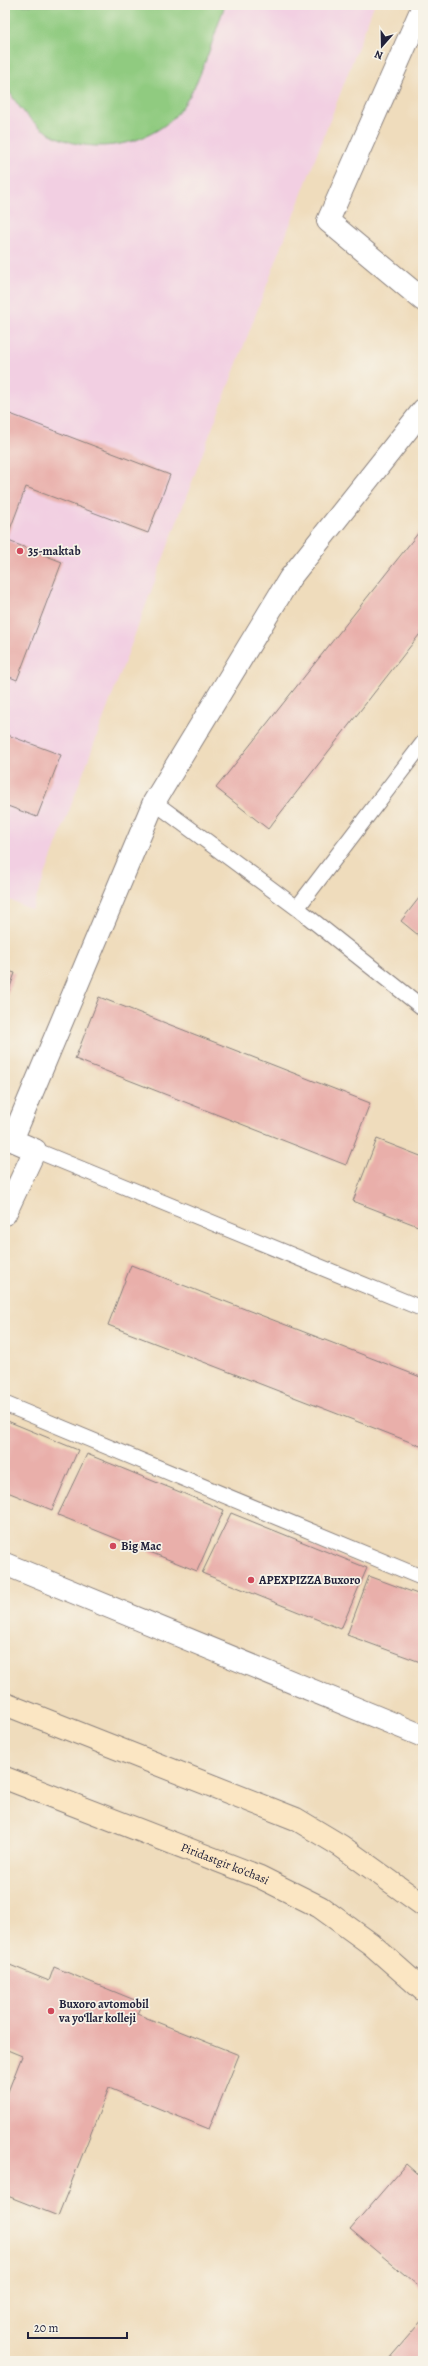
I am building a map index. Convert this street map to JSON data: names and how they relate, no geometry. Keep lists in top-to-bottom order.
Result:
{
  "streets": {
    "main road": ["Piridastgir ko'chasi"]
  },
  "places": [
    "35-maktab",
    "Big Mac",
    "APEXPIZZA Buxoro",
    "Buxoro avtomobil va yo‘llar kolleji"
  ],
  "scale_bar": "20 m",
  "north": "bottom"
}
